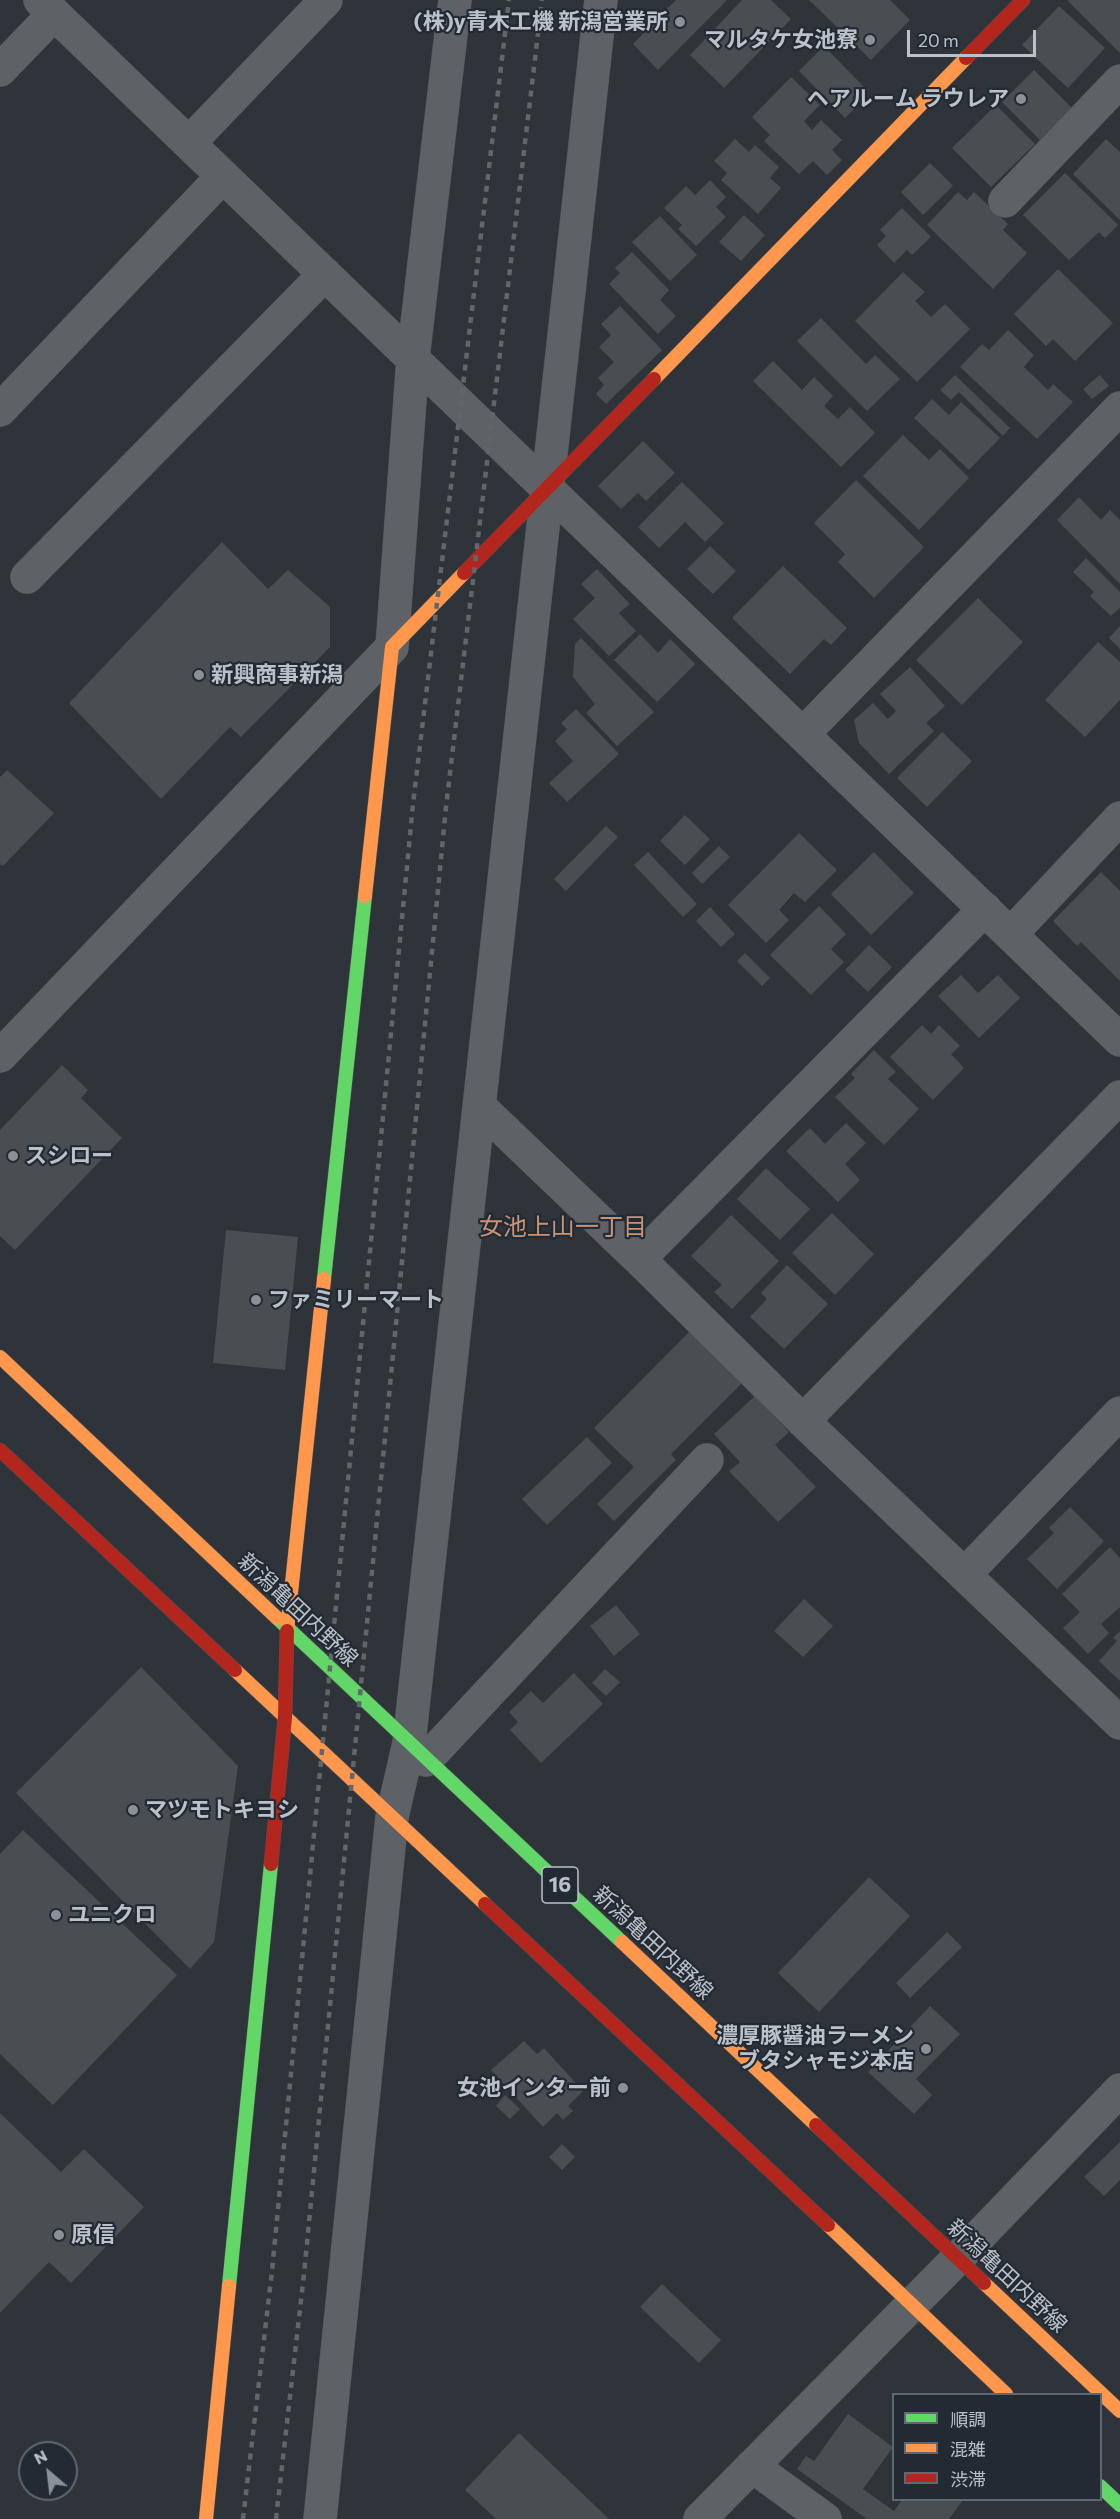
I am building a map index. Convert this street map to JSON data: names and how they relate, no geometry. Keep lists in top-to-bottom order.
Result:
{
  "streets": {
    "main road": ["新潟亀田内野線", "16"]
  },
  "districts": ["女池上山一丁目"],
  "places": [
    "(株)y青木工機 新潟営業所",
    "マルタケ女池寮",
    "ヘアルーム ラウレア",
    "新興商事新潟",
    "スシロー",
    "ファミリーマート",
    "マツモトキヨシ",
    "ユニクロ",
    "濃厚豚醤油ラーメン ブタシャモジ本店",
    "女池インター前",
    "原信"
  ],
  "legend": ["順調", "混雑", "渋滞"],
  "scale_bar": "20 m",
  "north": "top left"
}
